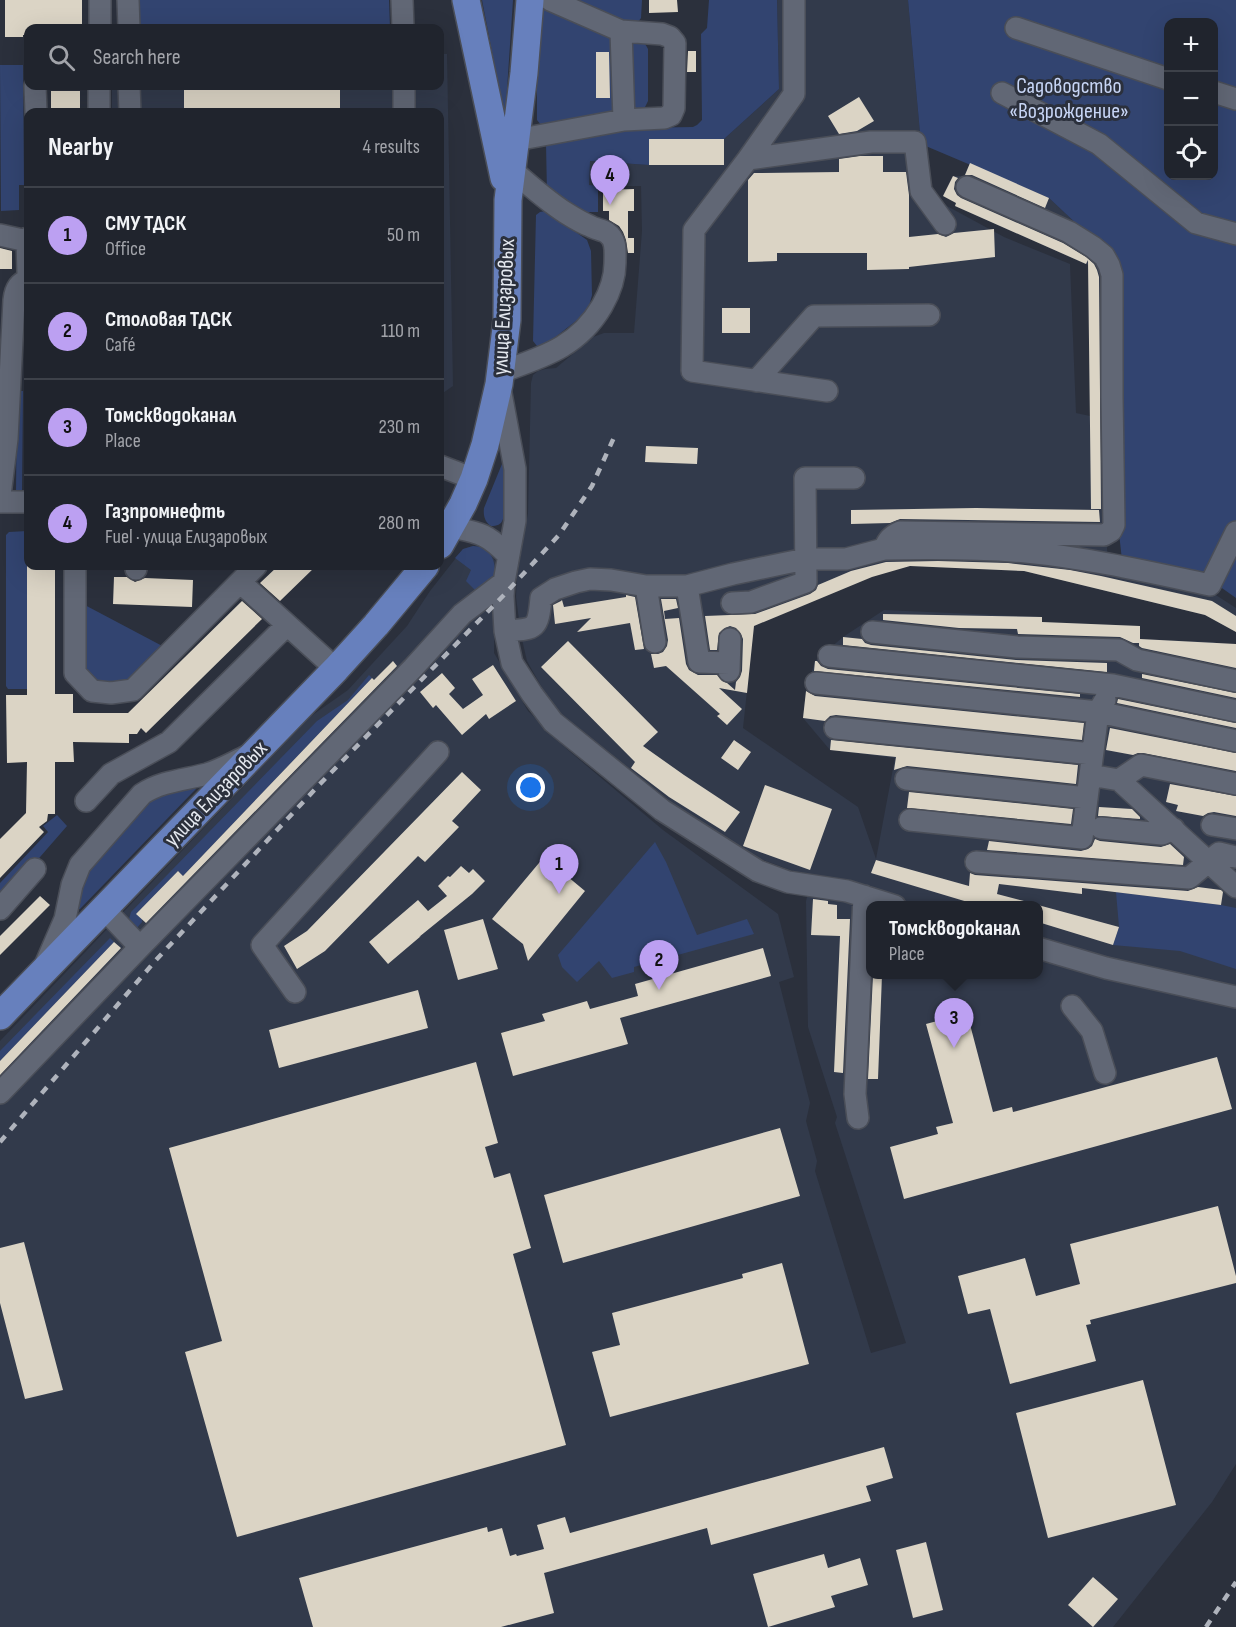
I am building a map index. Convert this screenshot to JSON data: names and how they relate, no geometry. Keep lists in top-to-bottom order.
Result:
{
  "streets": {
    "main road": ["улица Елизаровых"]
  },
  "parks": ["Садоводство «Возрождение»"],
  "page": {
    "map_buttons": ["+", "−"],
    "search": "Search here",
    "heading": ["Nearby", "4 results"],
    "pins": [
      "4",
      "1",
      "2",
      "3"
    ],
    "list": [
      {
        "mark": "1",
        "name": "СМУ ТДСК",
        "note": "Office",
        "value": "50 m"
      },
      {
        "mark": "2",
        "name": "Столовая ТДСК",
        "note": "Café",
        "value": "110 m"
      },
      {
        "mark": "3",
        "name": "Томскводоканал",
        "note": "Place",
        "value": "230 m"
      },
      {
        "mark": "4",
        "name": "Газпромнефть",
        "note": "Fuel · улица Елизаровых",
        "value": "280 m"
      }
    ],
    "popup": ["Томскводоканал", "Place"]
  }
}
